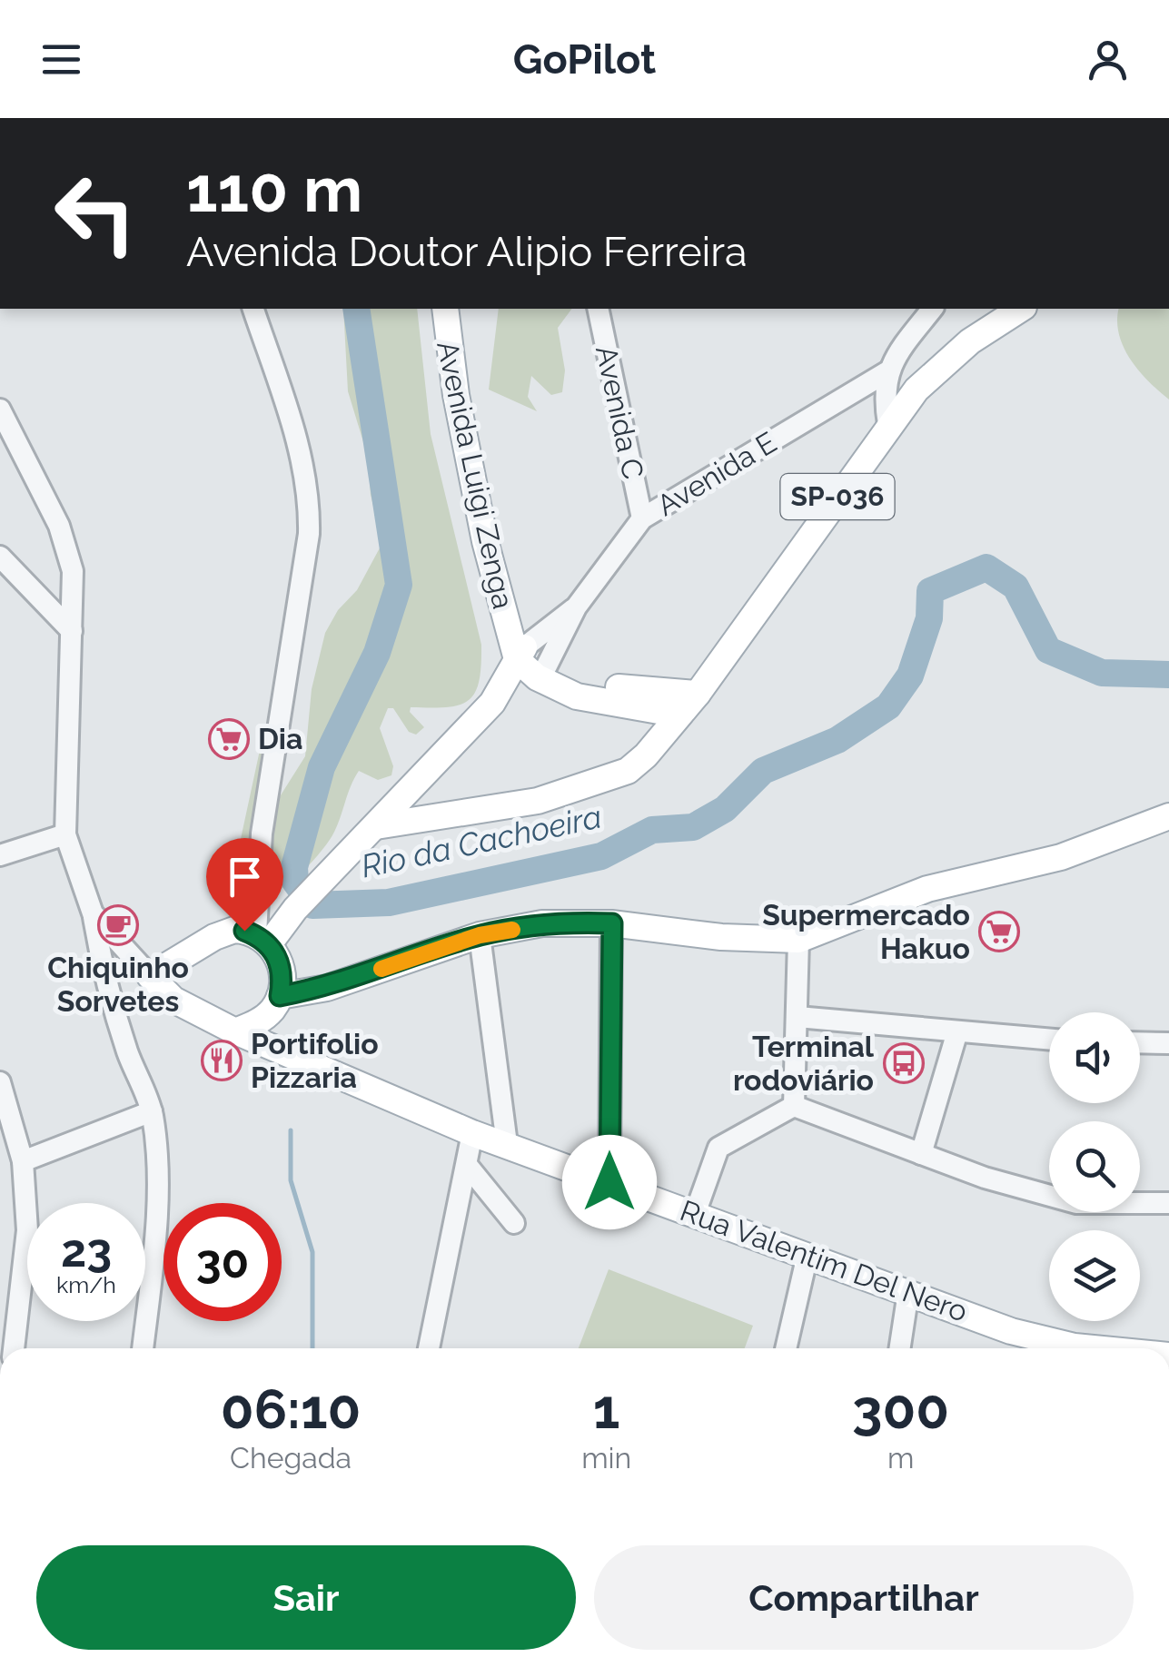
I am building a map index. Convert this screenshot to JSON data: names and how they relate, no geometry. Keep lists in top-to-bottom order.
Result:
{
  "streets": {
    "main road": ["Avenida Luigi Zenga", "SP-036", "Rua Valentim Del Nero"],
    "street": ["Avenida C", "Avenida E"]
  },
  "crossings": [
    ["Avenida C", "Avenida E"],
    ["Avenida E", "Avenida Luigi Zenga"]
  ],
  "water": ["Rio da Cachoeira"],
  "places": {
    "supermarket": ["Dia", "Supermercado Hakuo"],
    "cafe": ["Chiquinho Sorvetes"],
    "restaurant": ["Portifolio Pizzaria"],
    "bus stop": ["Terminal rodoviário"]
  },
  "page": {
    "header": "GoPilot",
    "turn": ["110 m", "Avenida Doutor Alipio Ferreira"],
    "speed": "23 km/h",
    "limit": "30",
    "eta": [
      "06:10",
      "Chegada",
      "1",
      "min",
      "300",
      "m"
    ],
    "buttons": ["Sair", "Compartilhar"]
  }
}
